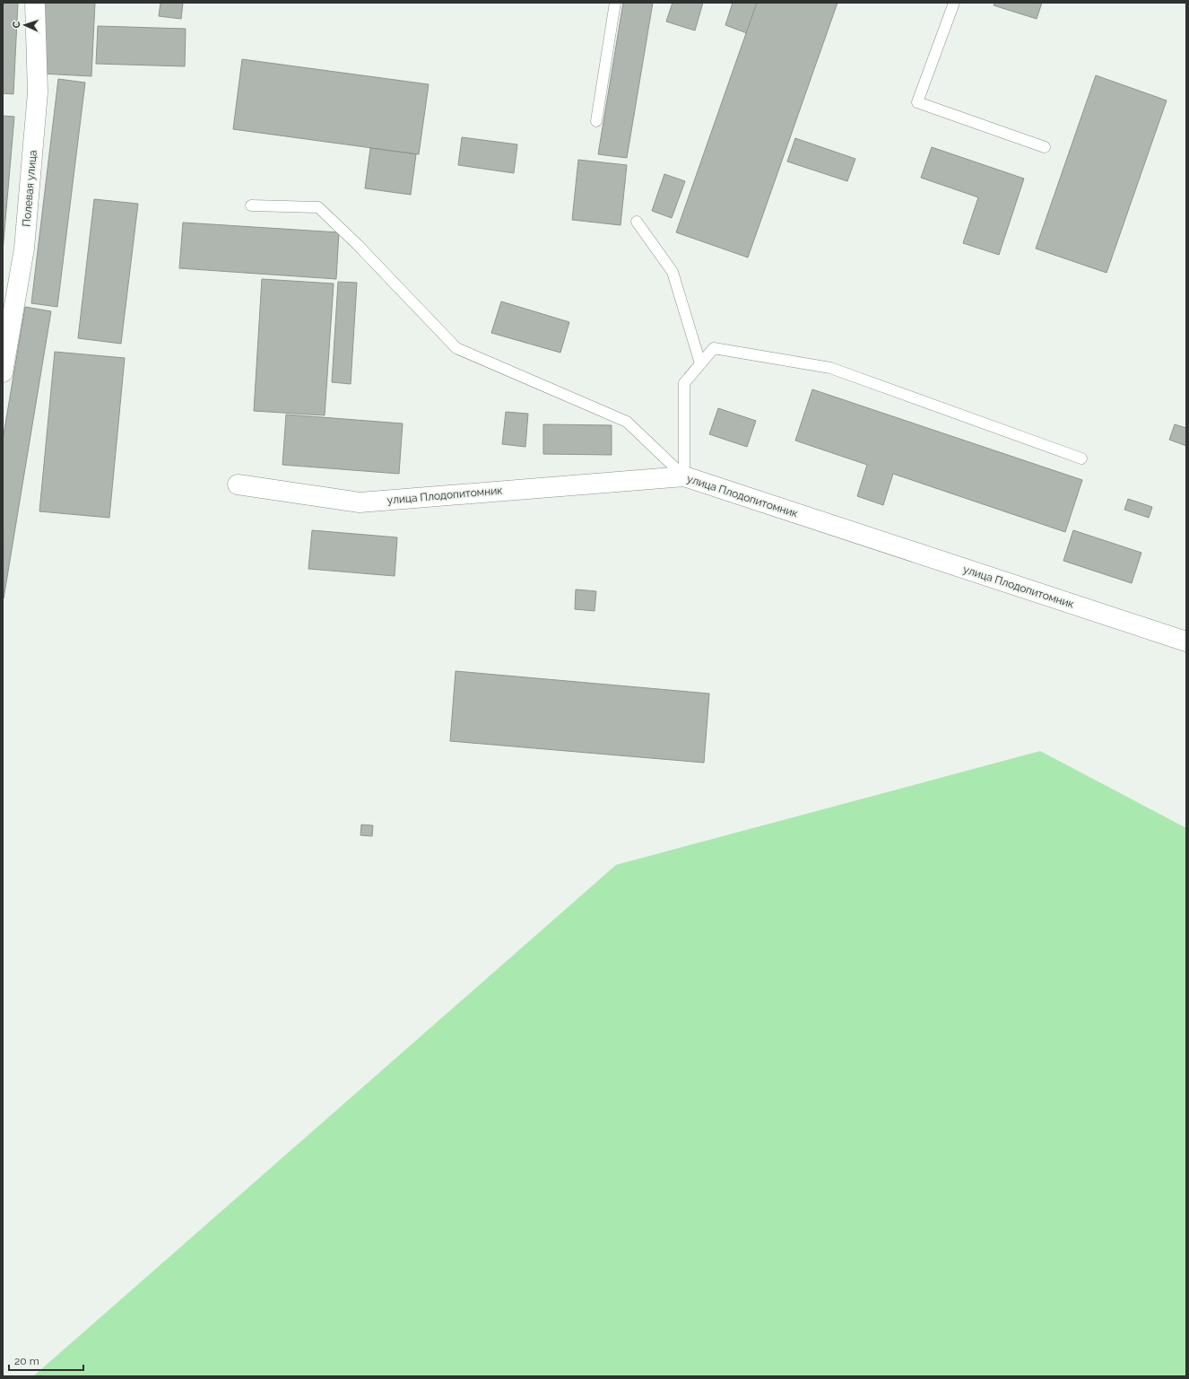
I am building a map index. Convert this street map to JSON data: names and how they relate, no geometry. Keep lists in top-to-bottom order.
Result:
{
  "streets": {
    "street": ["Полевая улица", "улица Плодопитомник"]
  },
  "scale_bar": "20 m",
  "north": "left"
}
